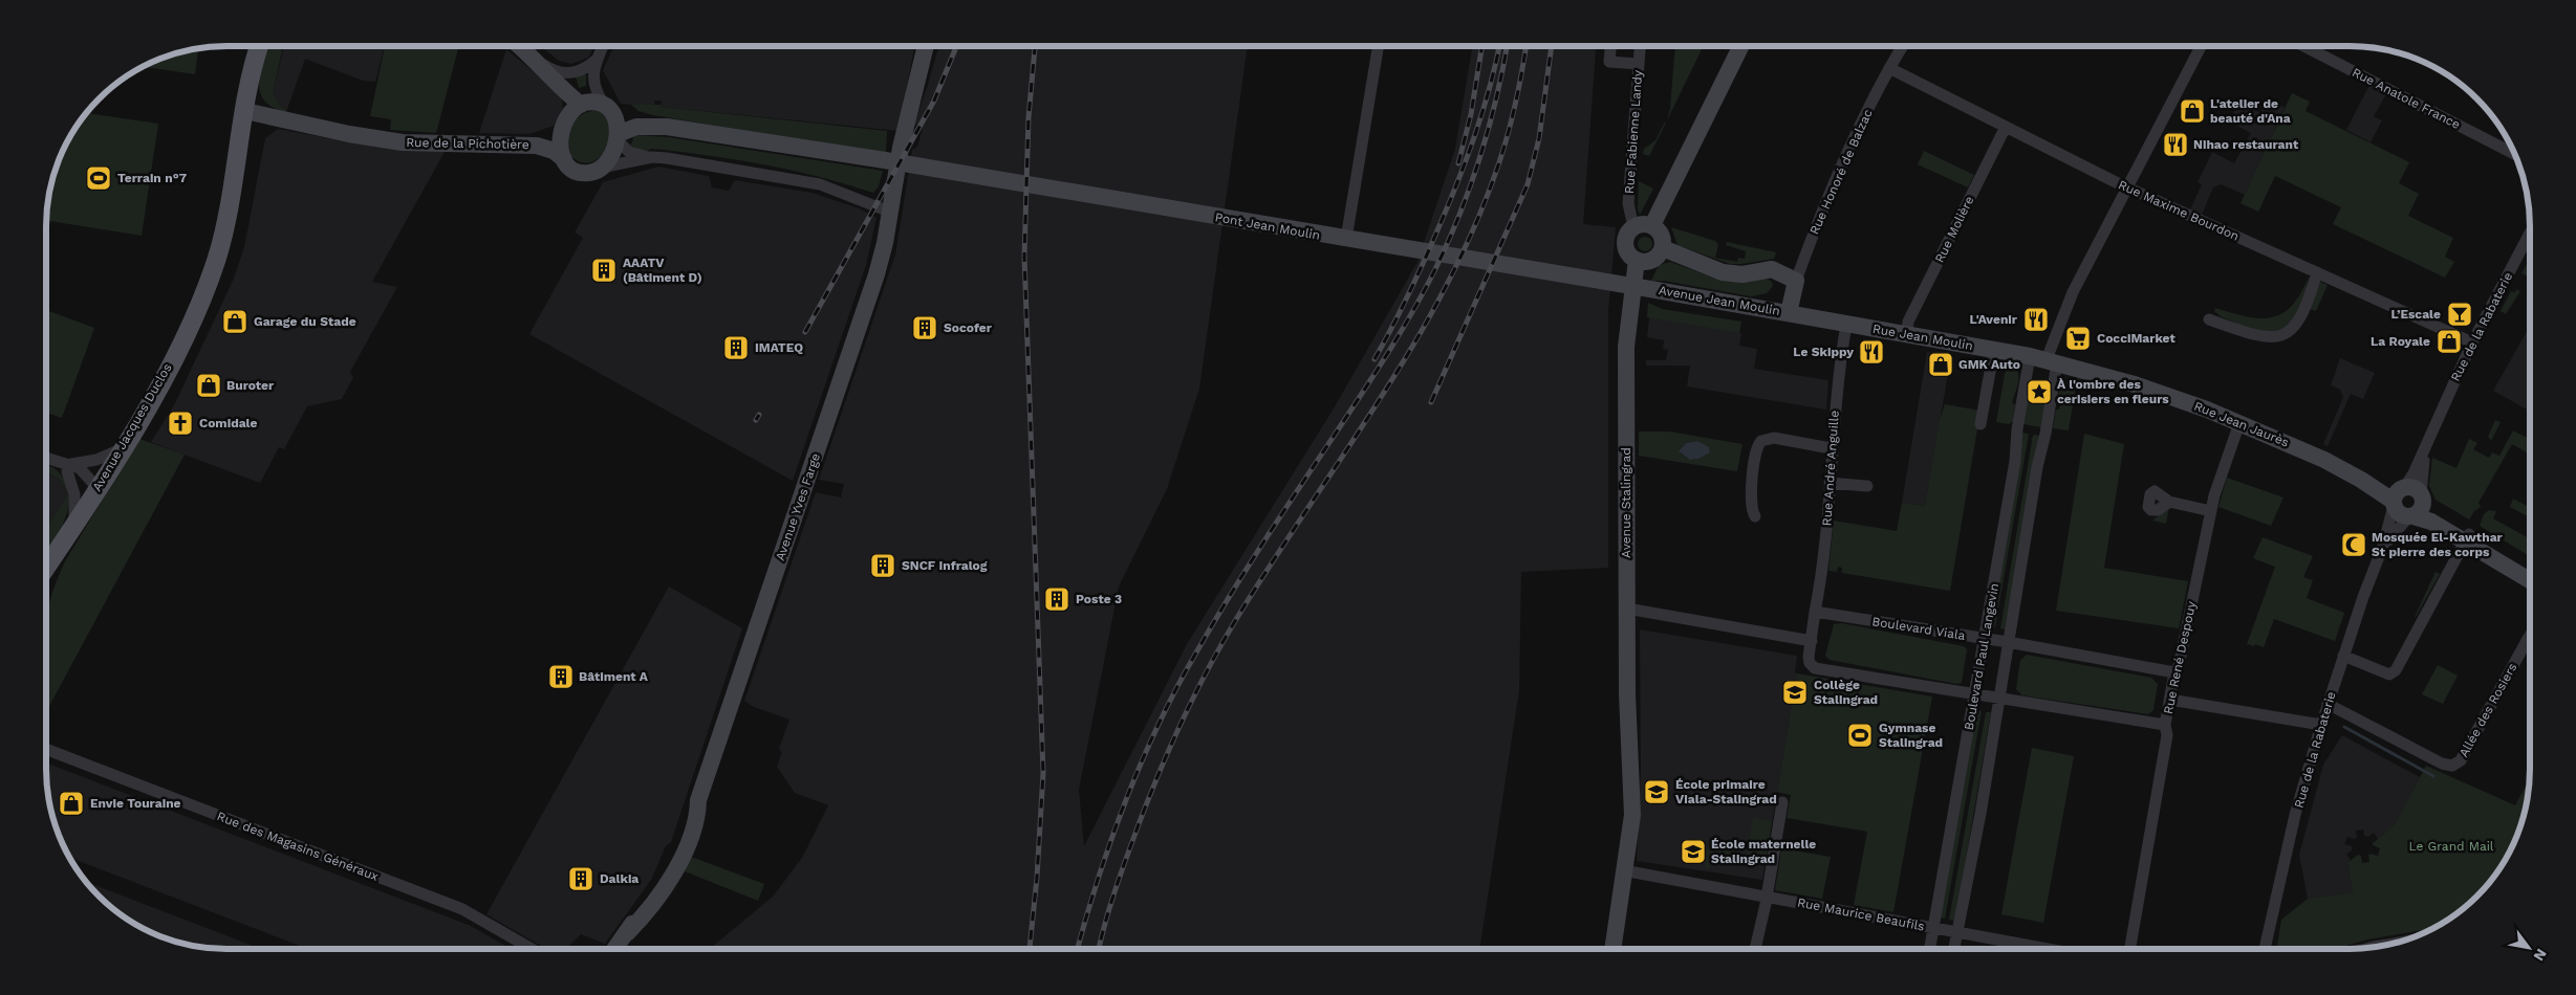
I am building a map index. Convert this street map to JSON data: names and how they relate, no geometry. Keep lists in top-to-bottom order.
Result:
{
  "streets": {
    "main road": [
      "Rue de la Pichotière",
      "Rue Honoré de Balzac",
      "Pont Jean Moulin",
      "Avenue Jean Moulin",
      "Rue Jean Moulin",
      "Rue Jean Jaurès",
      "Avenue Jacques Duclos",
      "Avenue Stalingrad",
      "Avenue Yves Farge"
    ],
    "street": [
      "Rue Anatole France",
      "Rue Fabienne Landy",
      "Rue Maxime Bourdon",
      "Rue Molière",
      "Rue de la Rabaterie",
      "Rue André Anguille",
      "Boulevard Viala",
      "Boulevard Paul Langevin",
      "Rue René Despouy",
      "Allée des Rosiers",
      "Rue des Magasins Généraux",
      "Rue Maurice Beaufils"
    ]
  },
  "crossings": [
    ["Rue Fabienne Landy", "Avenue Stalingrad"],
    ["Rue de la Pichotière", "Avenue Jacques Duclos"],
    ["Rue Honoré de Balzac", "Rue Maxime Bourdon"],
    ["Rue Honoré de Balzac", "Avenue Jean Moulin"],
    ["Rue Honoré de Balzac", "Rue Jean Moulin"],
    ["Rue Maxime Bourdon", "Rue Molière"],
    ["Rue Maxime Bourdon", "Rue de la Rabaterie"],
    ["Pont Jean Moulin", "Avenue Jean Moulin"],
    ["Rue Molière", "Rue Jean Moulin"],
    ["Avenue Jean Moulin", "Rue Jean Moulin"],
    ["Rue de la Rabaterie", "Rue Jean Jaurès"],
    ["Rue de la Rabaterie", "Allée des Rosiers"],
    ["Rue Jean Moulin", "Rue Jean Jaurès"],
    ["Rue Jean Moulin", "Rue André Anguille"],
    ["Rue Jean Moulin", "Boulevard Paul Langevin"],
    ["Rue Jean Jaurès", "Boulevard Paul Langevin"],
    ["Rue Jean Jaurès", "Rue René Despouy"],
    ["Rue André Anguille", "Boulevard Viala"],
    ["Avenue Stalingrad", "Rue Maurice Beaufils"],
    ["Boulevard Viala", "Boulevard Paul Langevin"],
    ["Boulevard Viala", "Rue René Despouy"],
    ["Boulevard Paul Langevin", "Rue Maurice Beaufils"]
  ],
  "parks": ["Le Grand Mail"],
  "places": {
    "shop": [
      "L'atelier de beauté d'Ana",
      "Garage du Stade",
      "La Royale",
      "GMK Auto",
      "Buroter",
      "Envie Touraine"
    ],
    "restaurant": ["Nihao restaurant", "L'Avenir", "Le Skippy"],
    "sports": ["Terrain n°7", "Gymnase Stalingrad"],
    "building": [
      "AAATV (Bâtiment D)",
      "Socofer",
      "IMATEQ",
      "SNCF Infralog",
      "Poste 3",
      "Bâtiment A",
      "Dalkia"
    ],
    "bar": ["L’Escale"],
    "supermarket": ["CocciMarket"],
    "place": ["À l'ombre des cerisiers en fleurs"],
    "church": ["Comidale"],
    "mosque": ["Mosquée El-Kawthar St pierre des corps"],
    "school or university": ["Collège Stalingrad", "École primaire Viala-Stalingrad", "École maternelle Stalingrad"]
  },
  "north": "bottom right"
}
